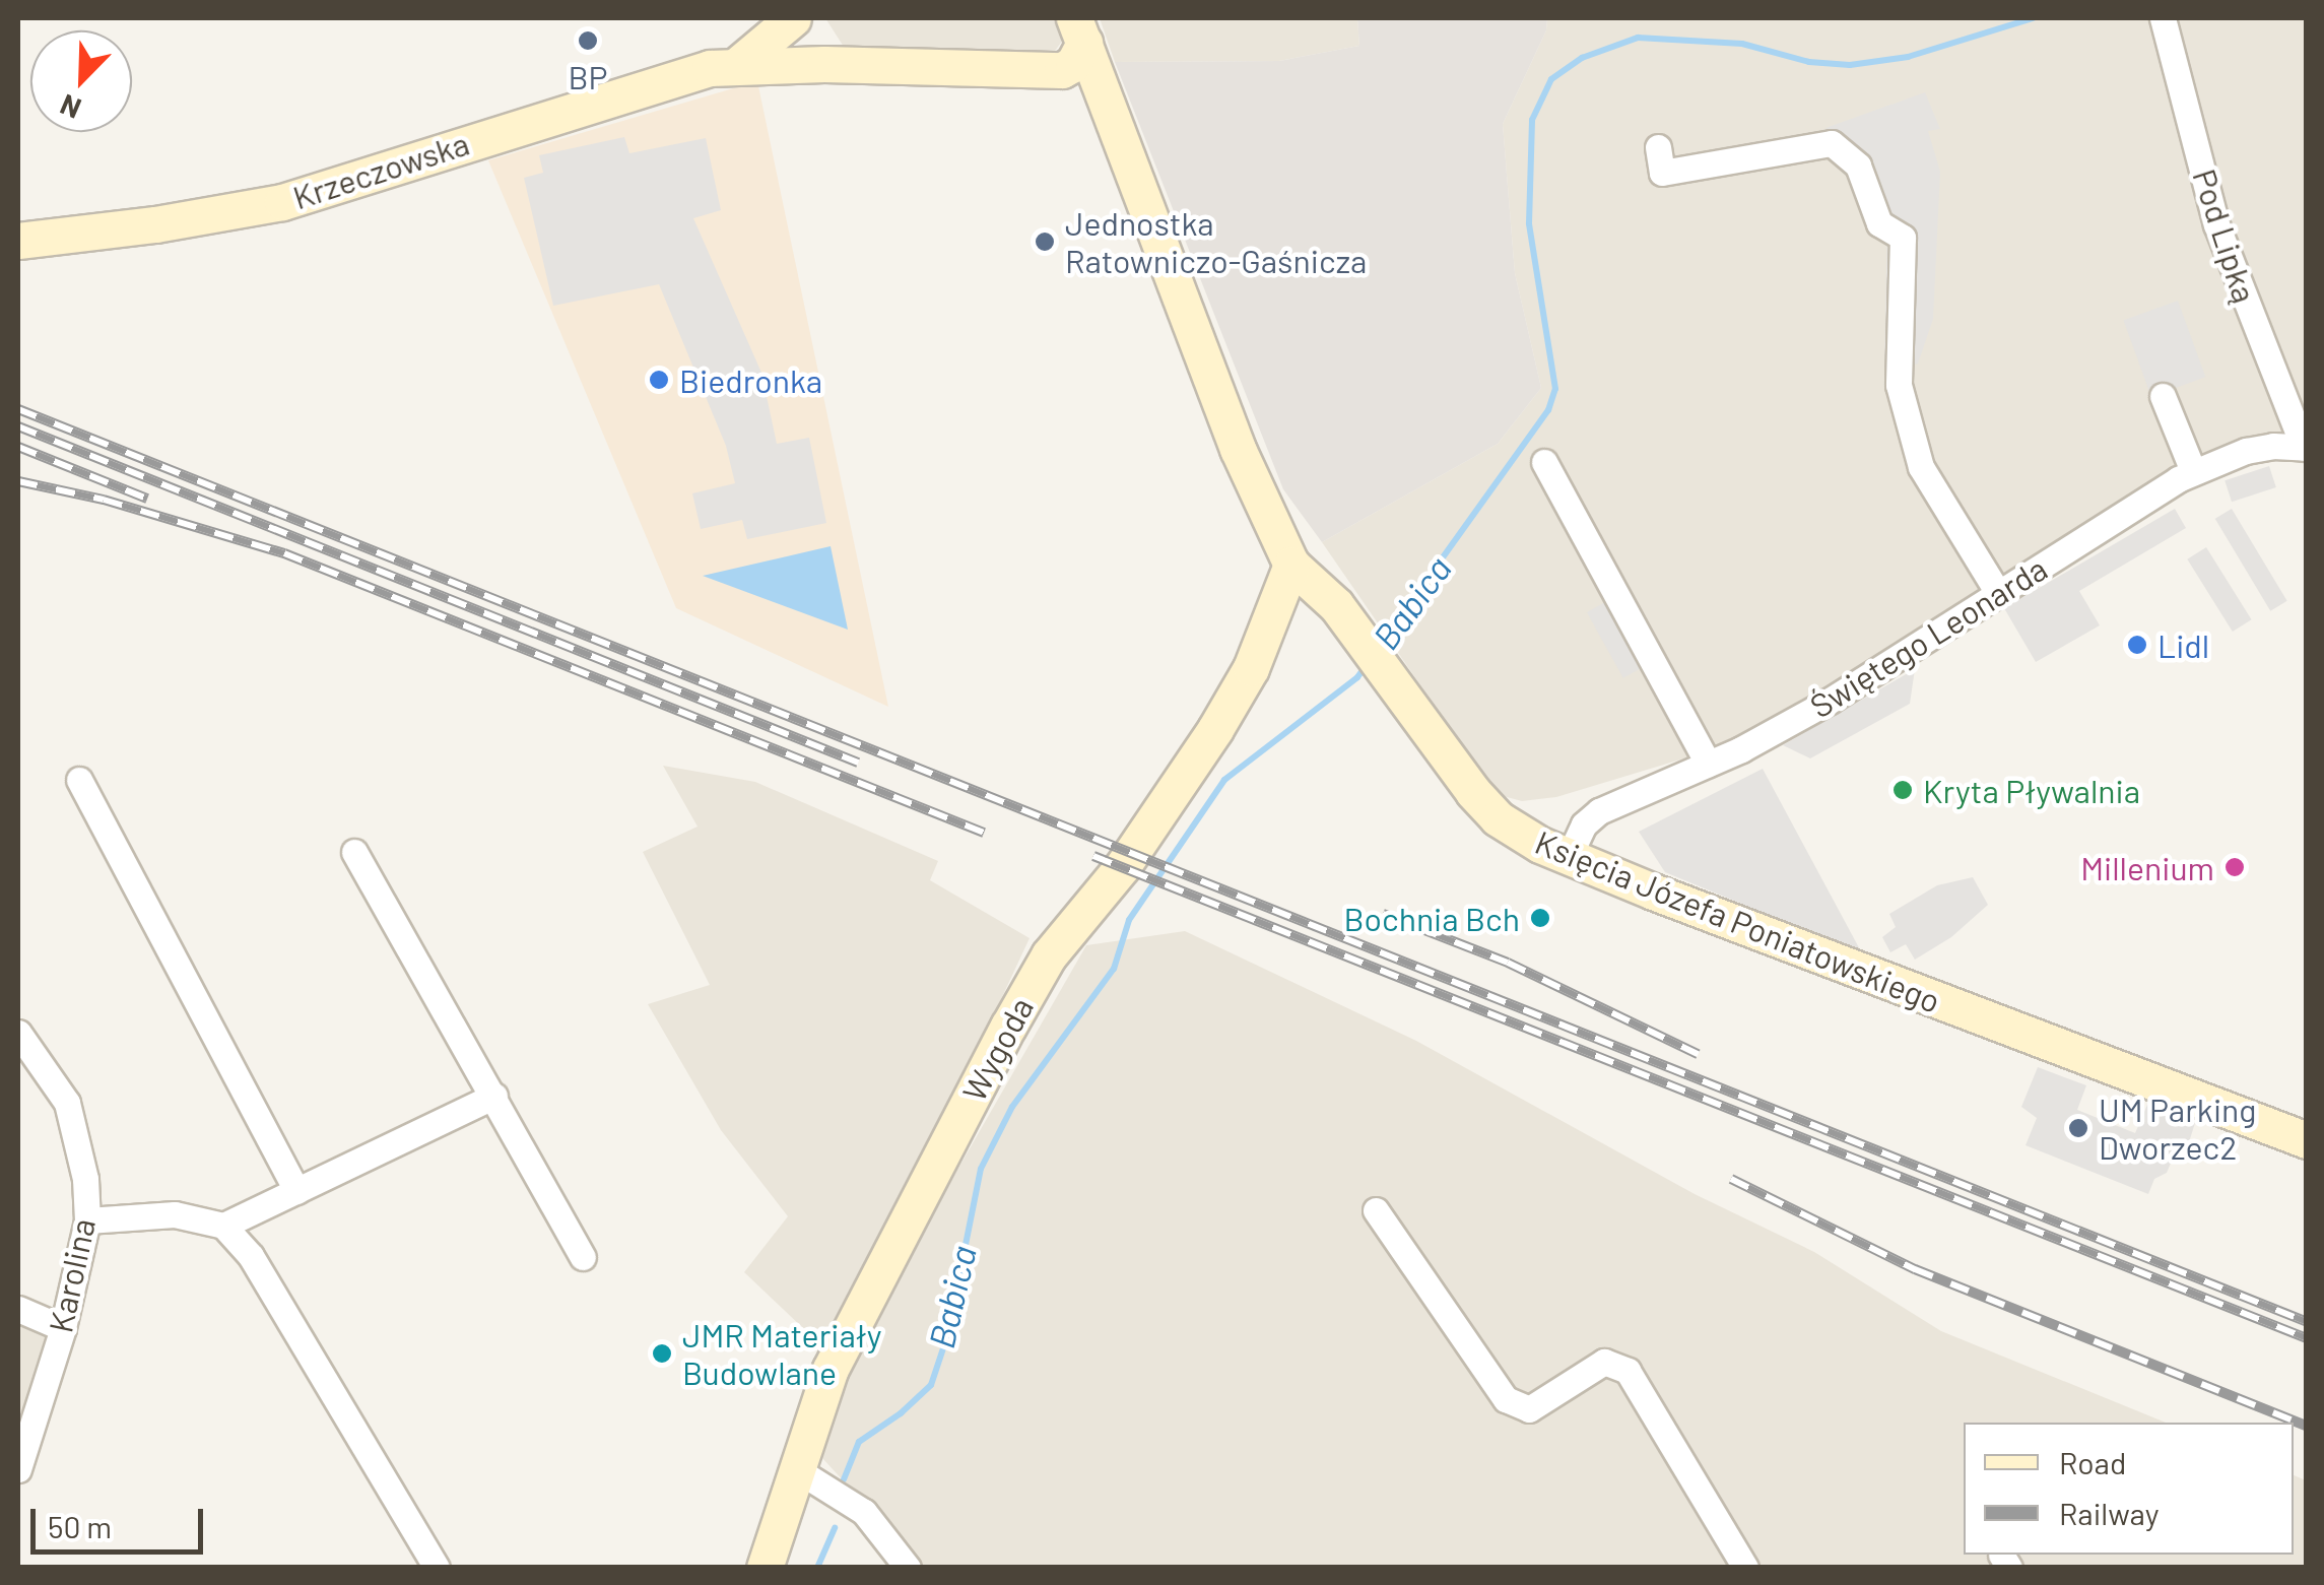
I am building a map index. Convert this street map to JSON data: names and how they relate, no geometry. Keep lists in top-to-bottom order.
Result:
{
  "streets": {
    "main road": ["Krzeczowska", "Księcia Józefa Poniatowskiego", "Wygoda"],
    "street": ["Pod Lipką", "Świętego Leonarda", "Karolina"]
  },
  "crossings": [
    ["Krzeczowska", "Księcia Józefa Poniatowskiego"],
    ["Pod Lipką", "Świętego Leonarda"],
    ["Świętego Leonarda", "Księcia Józefa Poniatowskiego"],
    ["Księcia Józefa Poniatowskiego", "Wygoda"]
  ],
  "water": ["Babica"],
  "places": [
    "BP",
    "Jednostka Ratowniczo-Gaśnicza",
    "Biedronka",
    "Lidl",
    "Kryta Pływalnia",
    "Millenium",
    "Bochnia Bch",
    "UM Parking Dworzec2",
    "JMR Materiały Budowlane"
  ],
  "legend": ["Road", "Railway"],
  "scale_bar": "50 m",
  "north": "bottom left"
}
